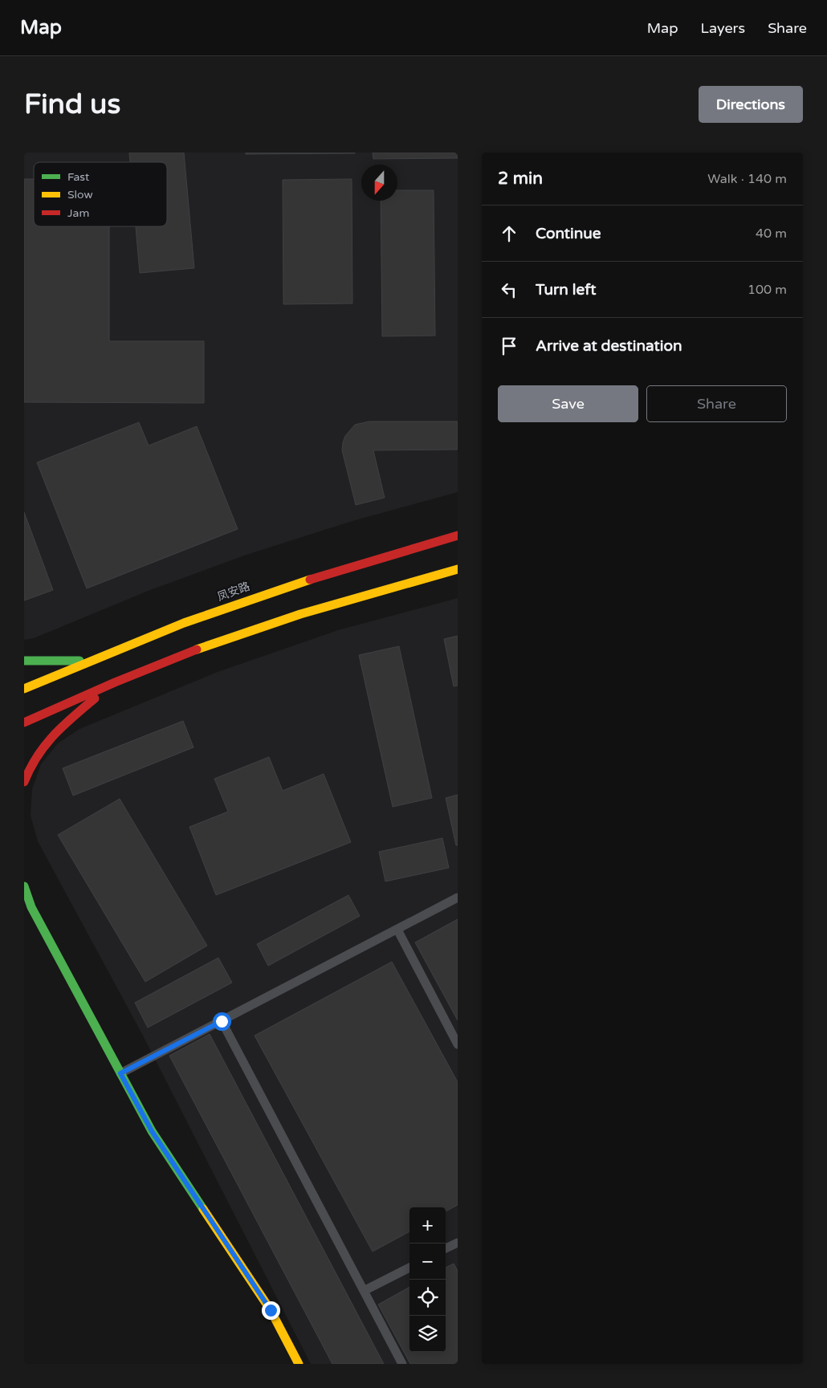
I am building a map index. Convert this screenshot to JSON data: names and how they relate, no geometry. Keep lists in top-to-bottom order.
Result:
{
  "streets": {
    "street": ["凤安路"]
  },
  "legend": ["Fast", "Slow", "Jam"],
  "north": "bottom",
  "page": {
    "header": "Map",
    "nav": ["Map", "Layers", "Share"],
    "buttons": [
      "Directions",
      ["Save", "Share"]
    ],
    "title": "Find us",
    "heading": ["2 min", "Walk · 140 m"],
    "list": [
      ["Continue", "40 m"],
      ["Turn left", "100 m"],
      "Arrive at destination"
    ],
    "map_buttons": ["+", "−"]
  }
}
